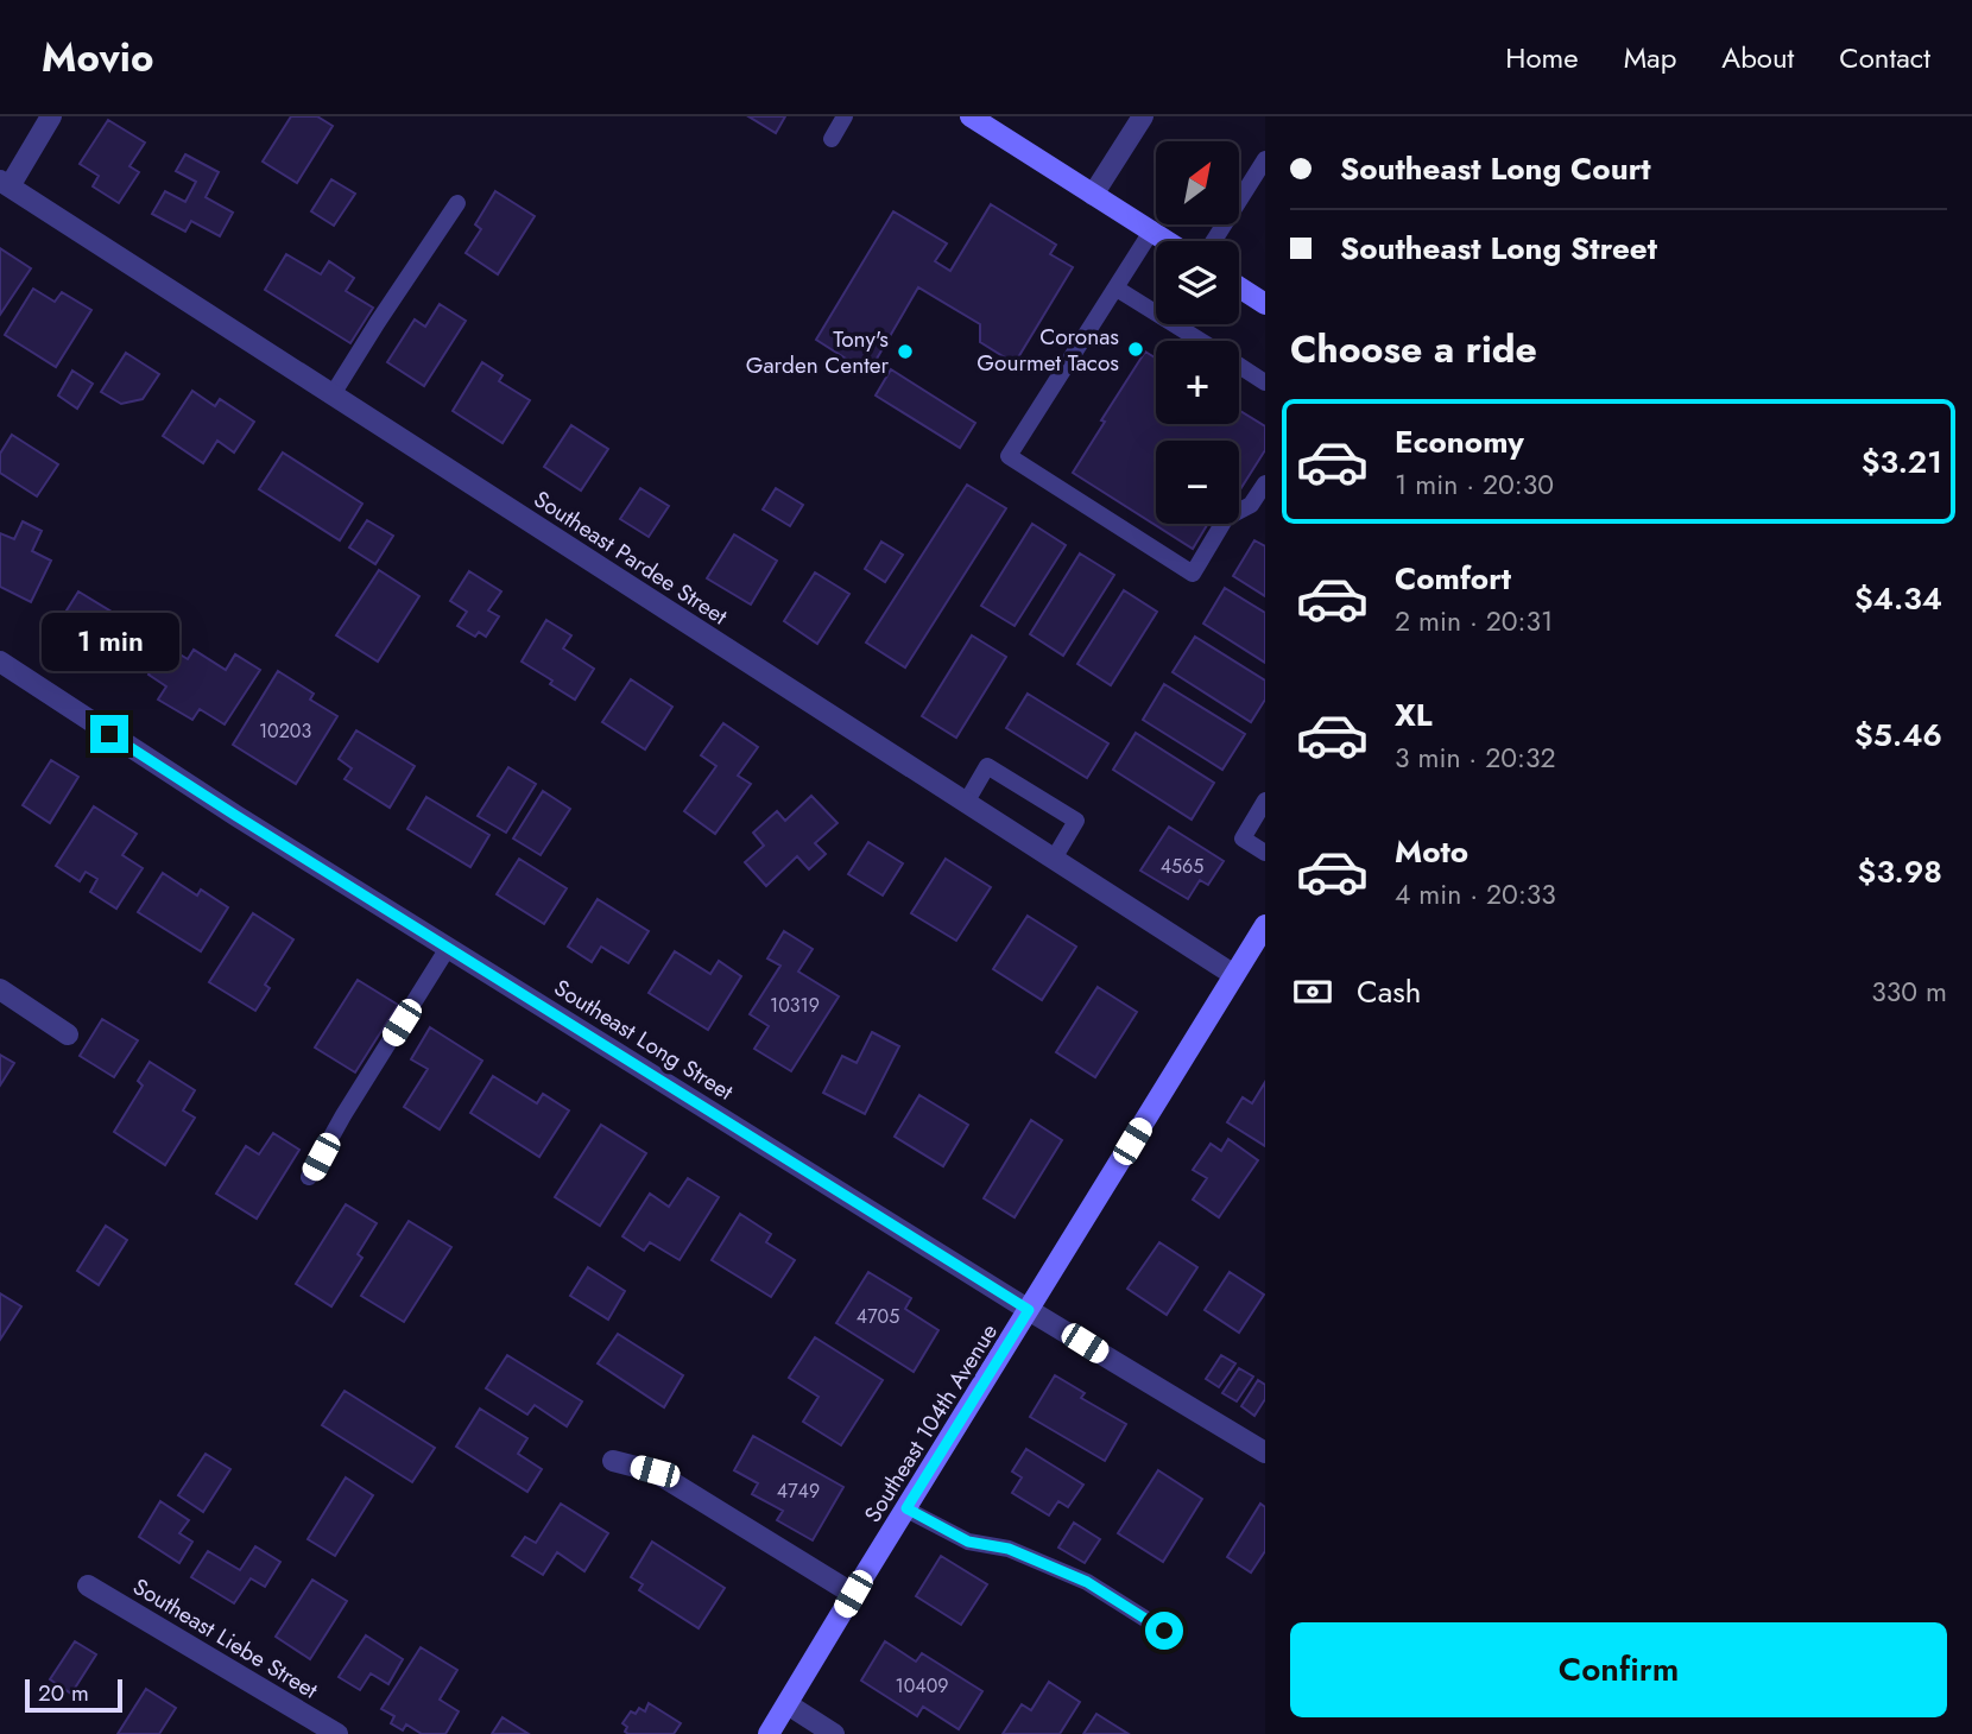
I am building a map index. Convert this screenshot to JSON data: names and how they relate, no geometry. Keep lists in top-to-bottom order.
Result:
{
  "streets": {
    "street": [
      "Southeast Pardee Street",
      "Southeast Long Street",
      "Southeast 104th Avenue",
      "Southeast Liebe Street"
    ]
  },
  "crossings": [
    ["Southeast Pardee Street", "Southeast 104th Avenue"],
    ["Southeast Long Street", "Southeast 104th Avenue"]
  ],
  "places": ["Coronas Gourmet Tacos", "Tony's Garden Center"],
  "house_numbers": [
    "10203",
    "4565",
    "10319",
    "4705",
    "4749",
    "10409"
  ],
  "scale_bar": "20 m",
  "north": "top right",
  "page": {
    "header": "Movio",
    "nav": [
      "Home",
      "Map",
      "About",
      "Contact"
    ],
    "banner": ["Southeast Long Court", "Southeast Long Street"],
    "map_buttons": ["+", "−"],
    "heading": "Choose a ride",
    "list": [
      {
        "name": "Economy",
        "note": "1 min · 20:30",
        "value": "$3.21"
      },
      {
        "name": "Comfort",
        "note": "2 min · 20:31",
        "value": "$4.34"
      },
      {
        "name": "XL",
        "note": "3 min · 20:32",
        "value": "$5.46"
      },
      {
        "name": "Moto",
        "note": "4 min · 20:33",
        "value": "$3.98"
      }
    ],
    "bubble": "1 min",
    "pay": ["Cash", "330 m"],
    "buttons": "Confirm",
    "scale": "20 m"
  }
}
